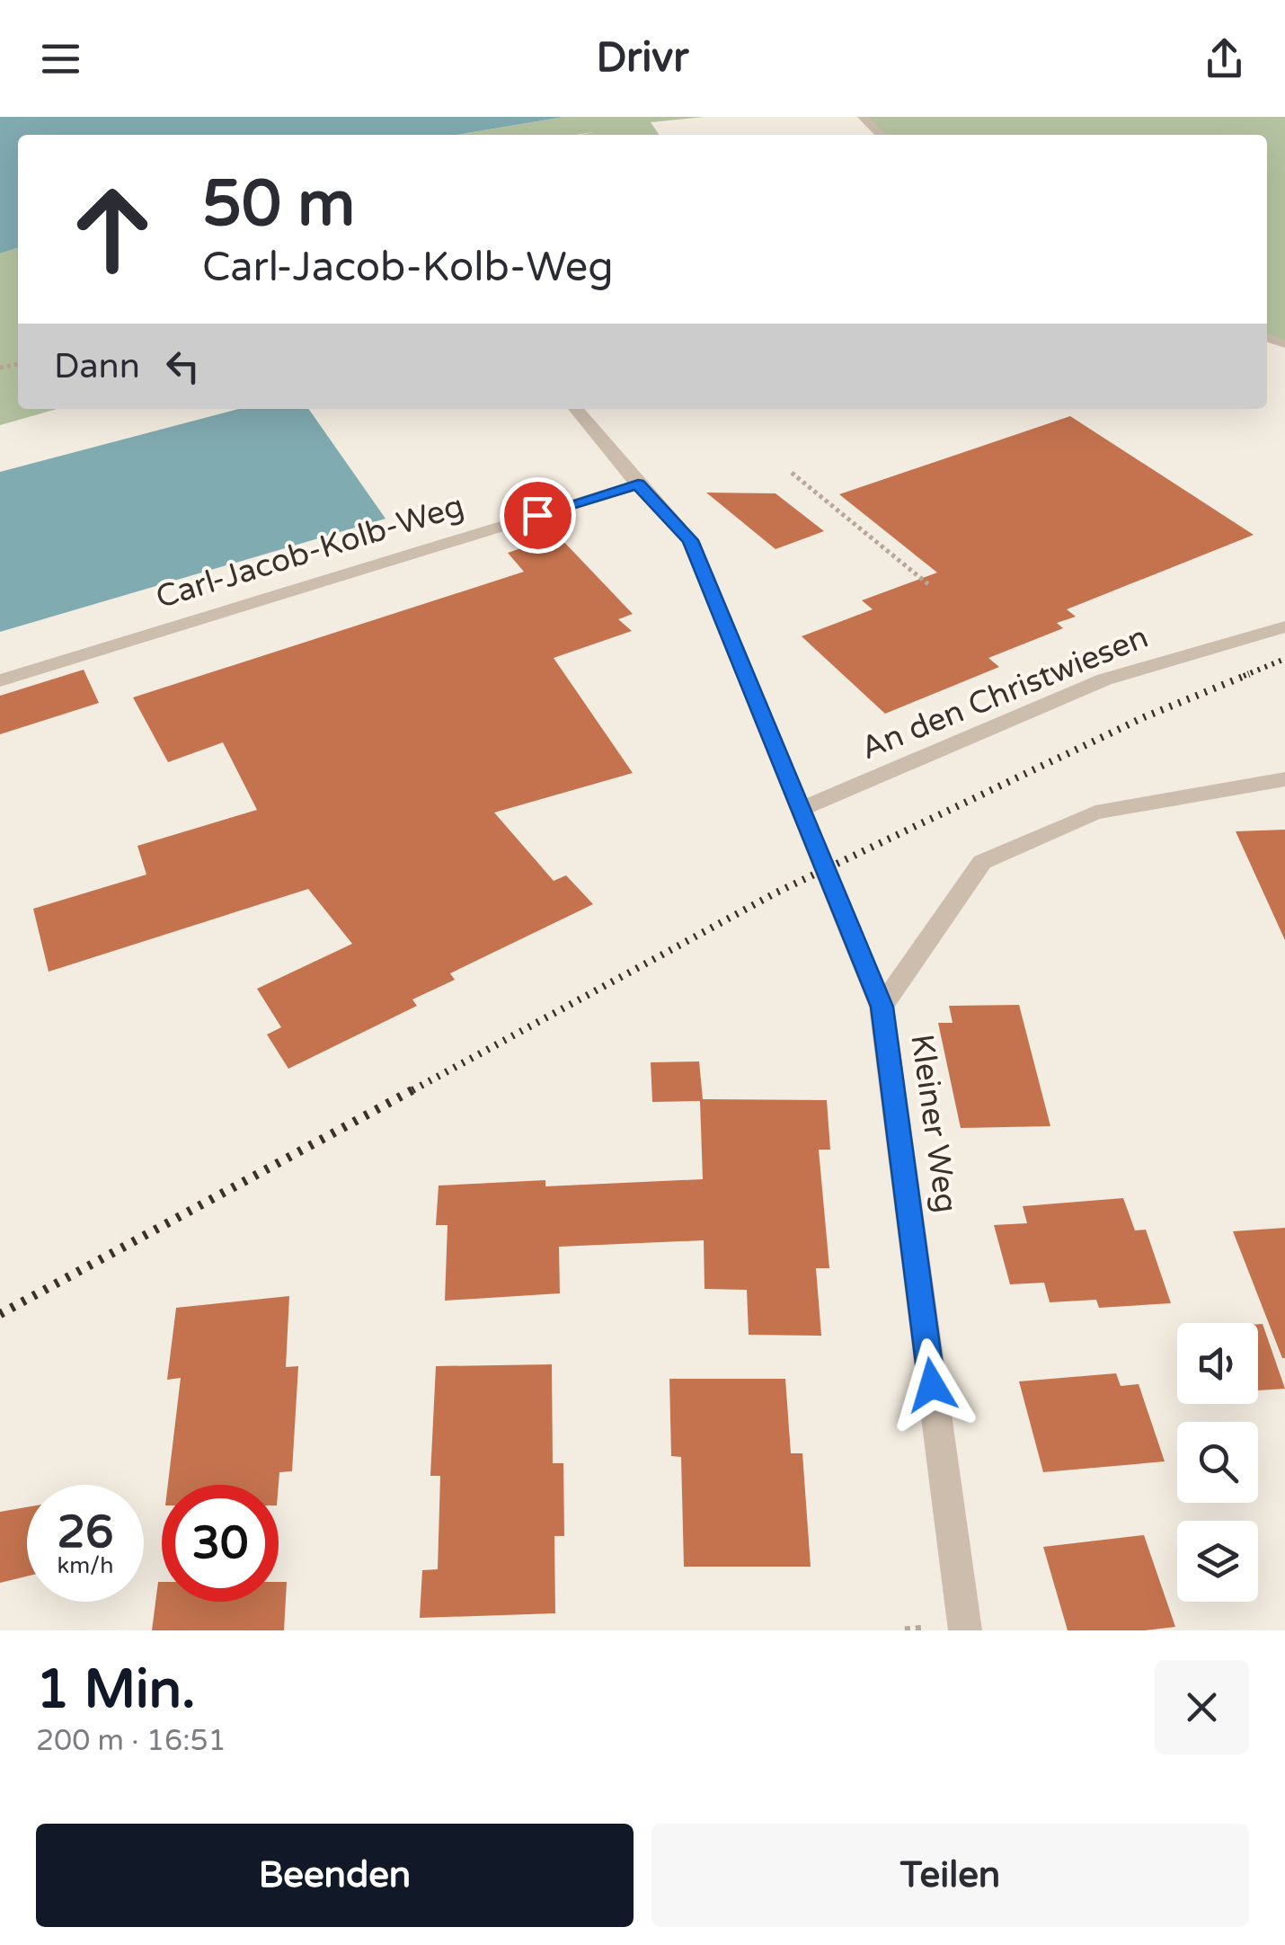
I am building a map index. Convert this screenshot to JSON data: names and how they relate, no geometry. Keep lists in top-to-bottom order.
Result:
{
  "streets": {
    "street": ["Carl-Jacob-Kolb-Weg", "An den Christwiesen", "Kleiner Weg"]
  },
  "page": {
    "header": "Drivr",
    "turn": ["50 m", "Carl-Jacob-Kolb-Weg"],
    "then": "Dann",
    "speed": "26 km/h",
    "limit": "30",
    "heading": ["1 Min.", "200 m · 16:51"],
    "buttons": ["Beenden", "Teilen"]
  }
}
